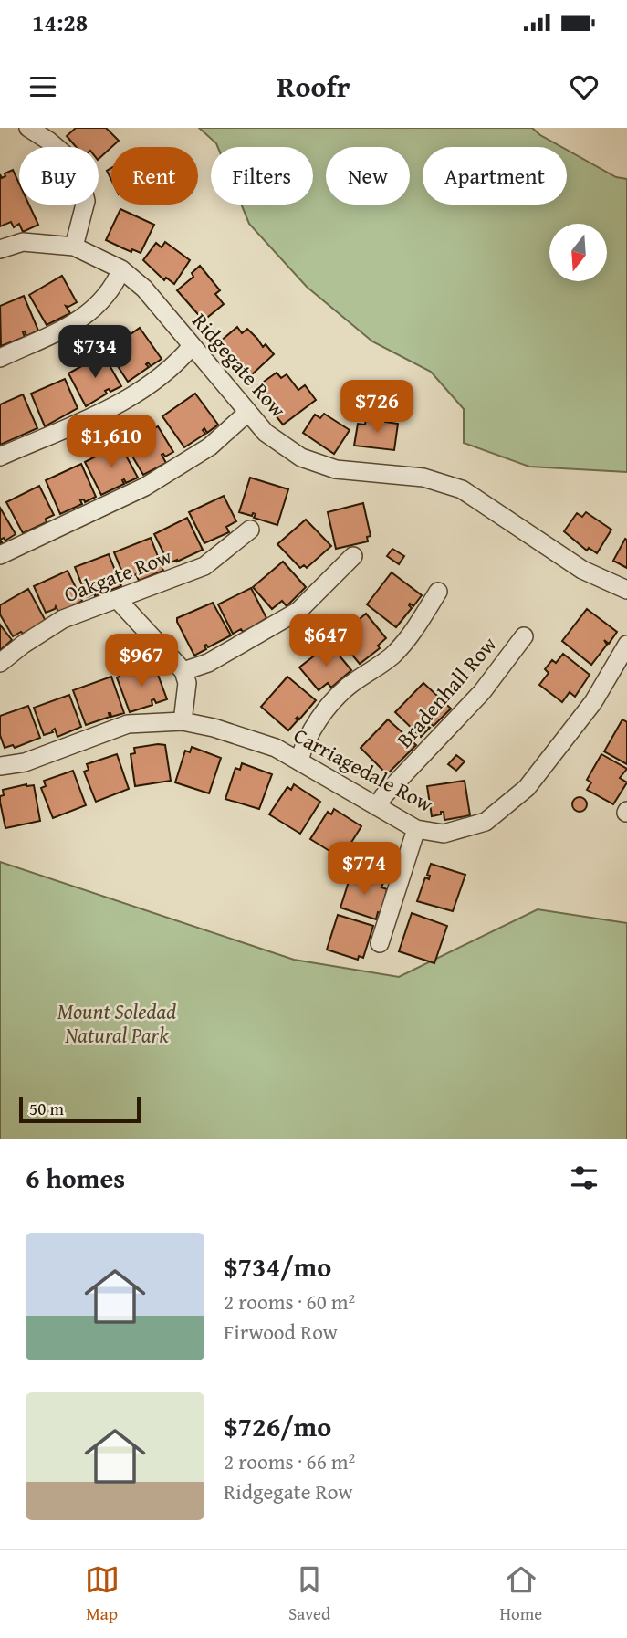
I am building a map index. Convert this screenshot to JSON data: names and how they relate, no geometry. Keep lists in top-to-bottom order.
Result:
{
  "streets": {
    "street": [
      "Ridgegate Row",
      "Oakgate Row",
      "Bradenhall Row",
      "Carriagedale Row"
    ]
  },
  "crossings": [
    ["Bradenhall Row", "Carriagedale Row"]
  ],
  "parks": ["Mount Soledad Natural Park"],
  "scale_bar": "50 m",
  "north": "bottom",
  "page": {
    "status": "14:28",
    "header": "Roofr",
    "chip": [
      "Buy",
      "Rent",
      "Filters",
      "New",
      "Apartment"
    ],
    "price": [
      "$734",
      "$726",
      "$1,610",
      "$647",
      "$967",
      "$774"
    ],
    "scale": "50 m",
    "heading": "6 homes",
    "list": [
      {
        "name": "$734/mo",
        "note": "2 rooms · 60 m² · Firwood Row"
      },
      {
        "name": "$726/mo",
        "note": "2 rooms · 66 m² · Ridgegate Row"
      }
    ],
    "tabs": ["Map", "Saved", "Home"]
  }
}
